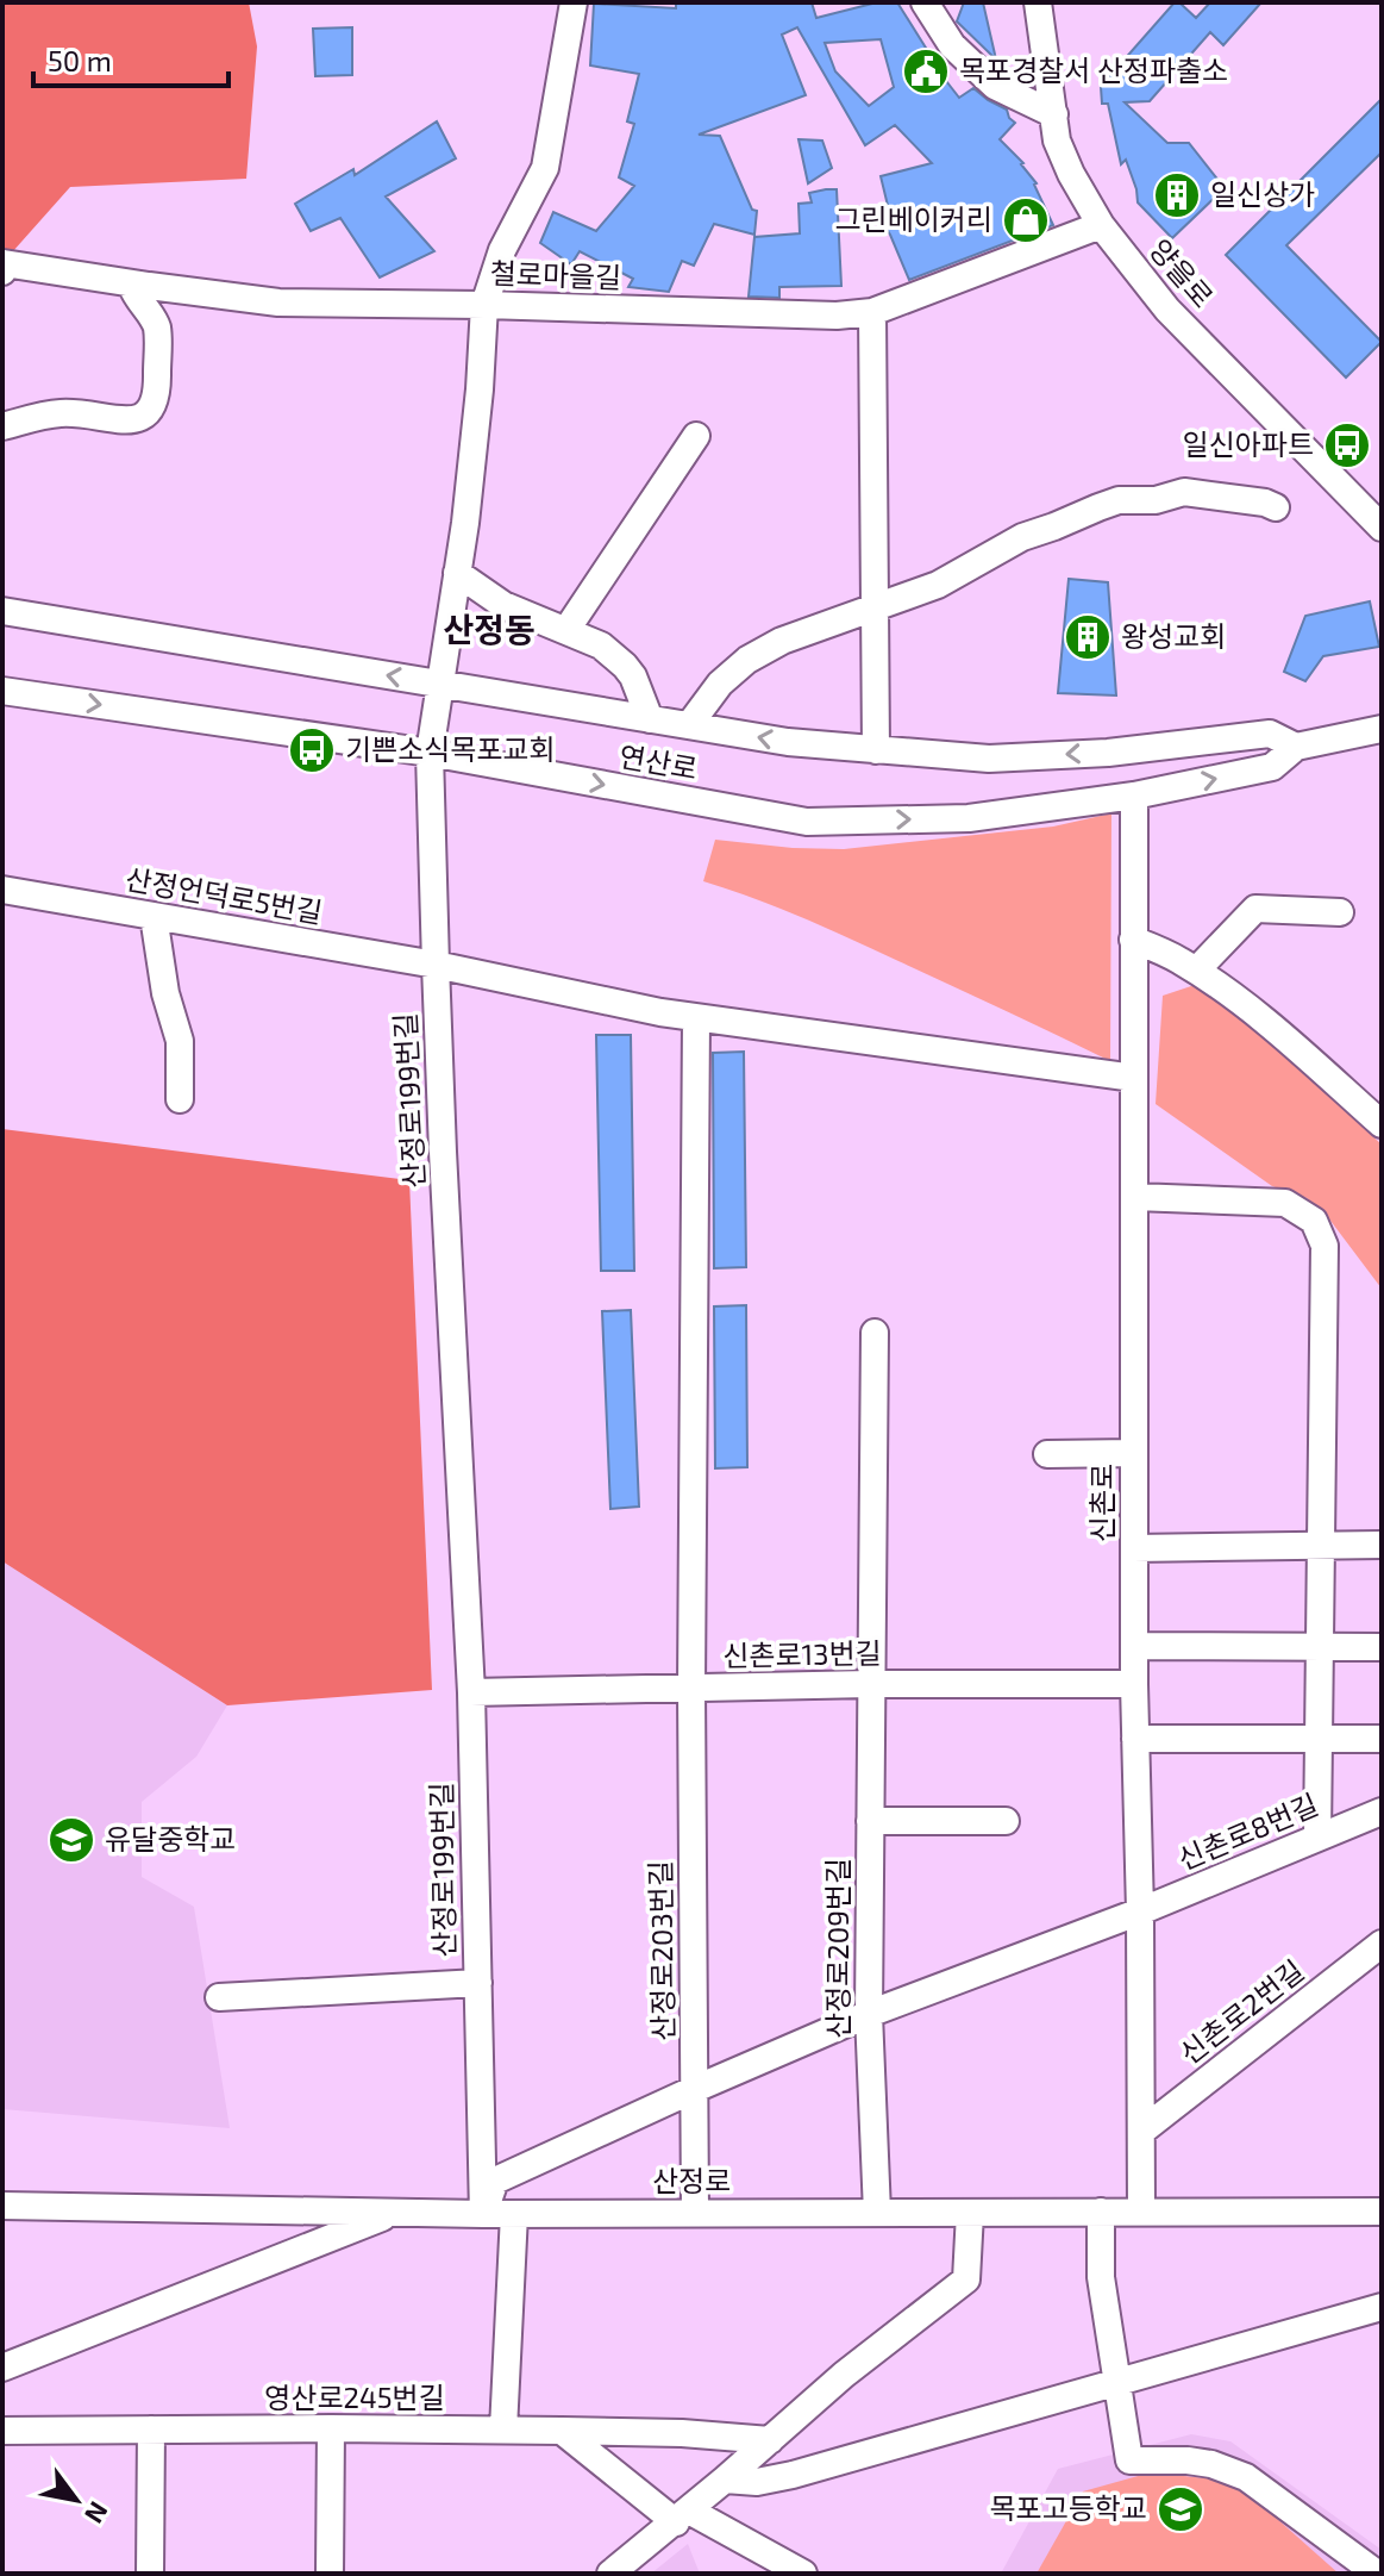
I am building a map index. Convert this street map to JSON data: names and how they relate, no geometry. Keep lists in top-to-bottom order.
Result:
{
  "streets": {
    "street": [
      "양을로",
      "철로마을길",
      "연산로",
      "산정언덕로5번길",
      "산정로199번길",
      "신촌로",
      "신촌로13번길",
      "신촌로8번길",
      "산정로209번길",
      "산정로203번길",
      "신촌로2번길",
      "산정로",
      "영산로245번길"
    ]
  },
  "crossings": [
    ["양을로", "철로마을길"],
    ["철로마을길", "산정로199번길"],
    ["연산로", "산정로199번길"],
    ["연산로", "신촌로"],
    ["산정언덕로5번길", "산정로199번길"],
    ["산정언덕로5번길", "신촌로"],
    ["산정언덕로5번길", "산정로203번길"],
    ["산정로199번길", "신촌로13번길"],
    ["산정로199번길", "신촌로8번길"],
    ["산정로199번길", "산정로"],
    ["신촌로", "신촌로13번길"],
    ["신촌로", "신촌로8번길"],
    ["신촌로", "신촌로2번길"],
    ["신촌로", "산정로"],
    ["신촌로13번길", "산정로209번길"],
    ["신촌로13번길", "산정로203번길"],
    ["신촌로8번길", "산정로209번길"],
    ["신촌로8번길", "산정로203번길"],
    ["신촌로8번길", "산정로"],
    ["산정로209번길", "산정로"],
    ["산정로203번길", "산정로"]
  ],
  "districts": ["산정동"],
  "places": {
    "public building": ["목포경찰서 산정파출소"],
    "building": ["일신상가", "왕성교회"],
    "shop": ["그린베이커리"],
    "bus stop": ["일신아파트", "기쁜소식목포교회"],
    "school or university": ["유달중학교", "목포고등학교"]
  },
  "scale_bar": "50 m",
  "north": "bottom right"
}
